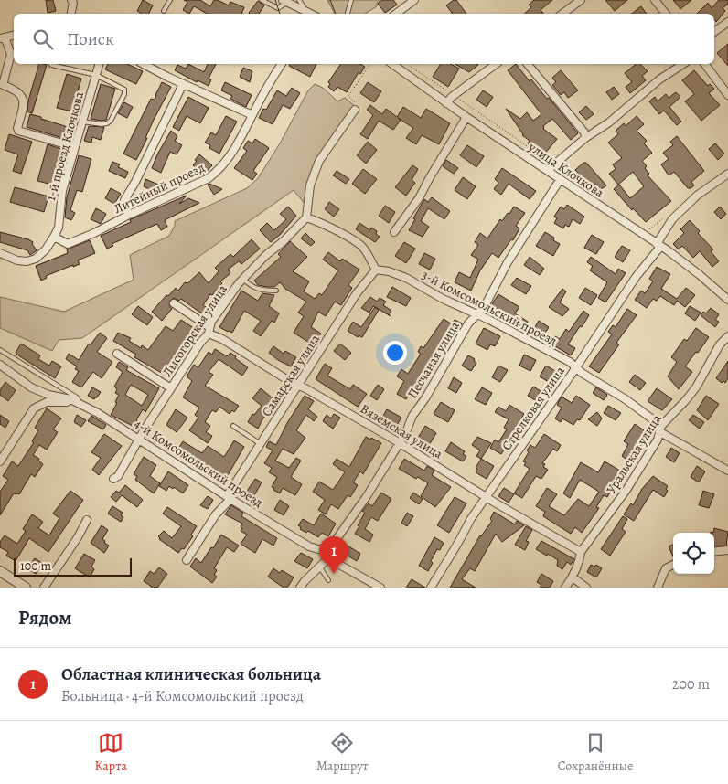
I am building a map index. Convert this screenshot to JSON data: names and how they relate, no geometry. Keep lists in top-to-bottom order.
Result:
{
  "streets": {
    "street": [
      "1-й проезд Клочкова",
      "улица Клочкова",
      "Литейный проезд",
      "3-й Комсомольский проезд",
      "Лысогорская улица",
      "Песчаная улица",
      "Самарская улица",
      "Стрелковая улица",
      "Вяземская улица",
      "Уральская улица",
      "4-й Комсомольский проезд"
    ]
  },
  "crossings": [
    ["1-й проезд Клочкова", "Литейный проезд"],
    ["улица Клочкова", "Песчаная улица"],
    ["улица Клочкова", "Стрелковая улица"],
    ["3-й Комсомольский проезд", "Песчаная улица"],
    ["3-й Комсомольский проезд", "Самарская улица"],
    ["3-й Комсомольский проезд", "Стрелковая улица"],
    ["3-й Комсомольский проезд", "Уральская улица"],
    ["Лысогорская улица", "Вяземская улица"],
    ["Лысогорская улица", "4-й Комсомольский проезд"],
    ["Песчаная улица", "Вяземская улица"],
    ["Песчаная улица", "4-й Комсомольский проезд"],
    ["Самарская улица", "Вяземская улица"],
    ["Самарская улица", "4-й Комсомольский проезд"],
    ["Стрелковая улица", "Вяземская улица"],
    ["Вяземская улица", "Уральская улица"]
  ],
  "scale_bar": "100 m",
  "page": {
    "search": "Поиск",
    "pins": "1",
    "scale": "100 m",
    "heading": "Рядом",
    "list": [
      {
        "mark": "1",
        "name": "Областная клиническая больница",
        "note": "Больница · 4-й Комсомольский проезд",
        "value": "200 m"
      }
    ],
    "nav": ["Карта", "Маршрут", "Сохранённые"]
  }
}
